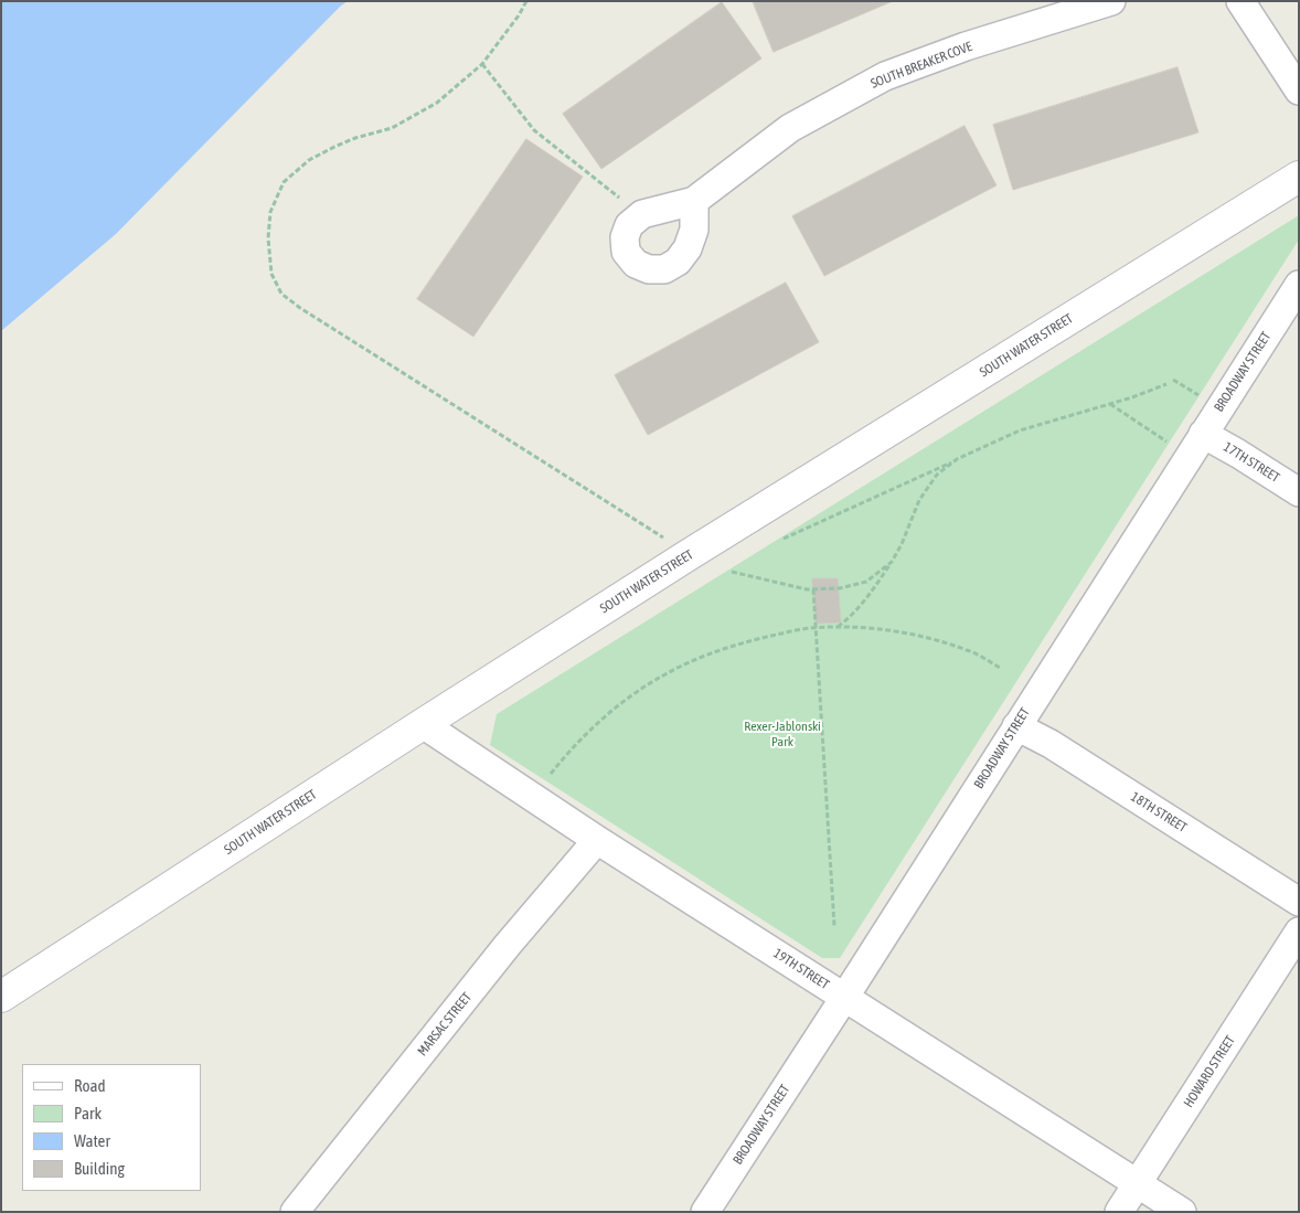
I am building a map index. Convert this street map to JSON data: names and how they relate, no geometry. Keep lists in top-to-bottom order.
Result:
{
  "streets": {
    "street": [
      "SOUTH BREAKER COVE",
      "SOUTH WATER STREET",
      "BROADWAY STREET",
      "17TH STREET",
      "18TH STREET",
      "19TH STREET",
      "MARSAC STREET",
      "HOWARD STREET"
    ]
  },
  "crossings": [
    ["SOUTH WATER STREET", "19TH STREET"],
    ["BROADWAY STREET", "17TH STREET"],
    ["BROADWAY STREET", "18TH STREET"],
    ["BROADWAY STREET", "19TH STREET"],
    ["19TH STREET", "MARSAC STREET"],
    ["19TH STREET", "HOWARD STREET"]
  ],
  "parks": ["Rexer-Jablonski Park"],
  "legend": [
    "Road",
    "Park",
    "Water",
    "Building"
  ]
}
